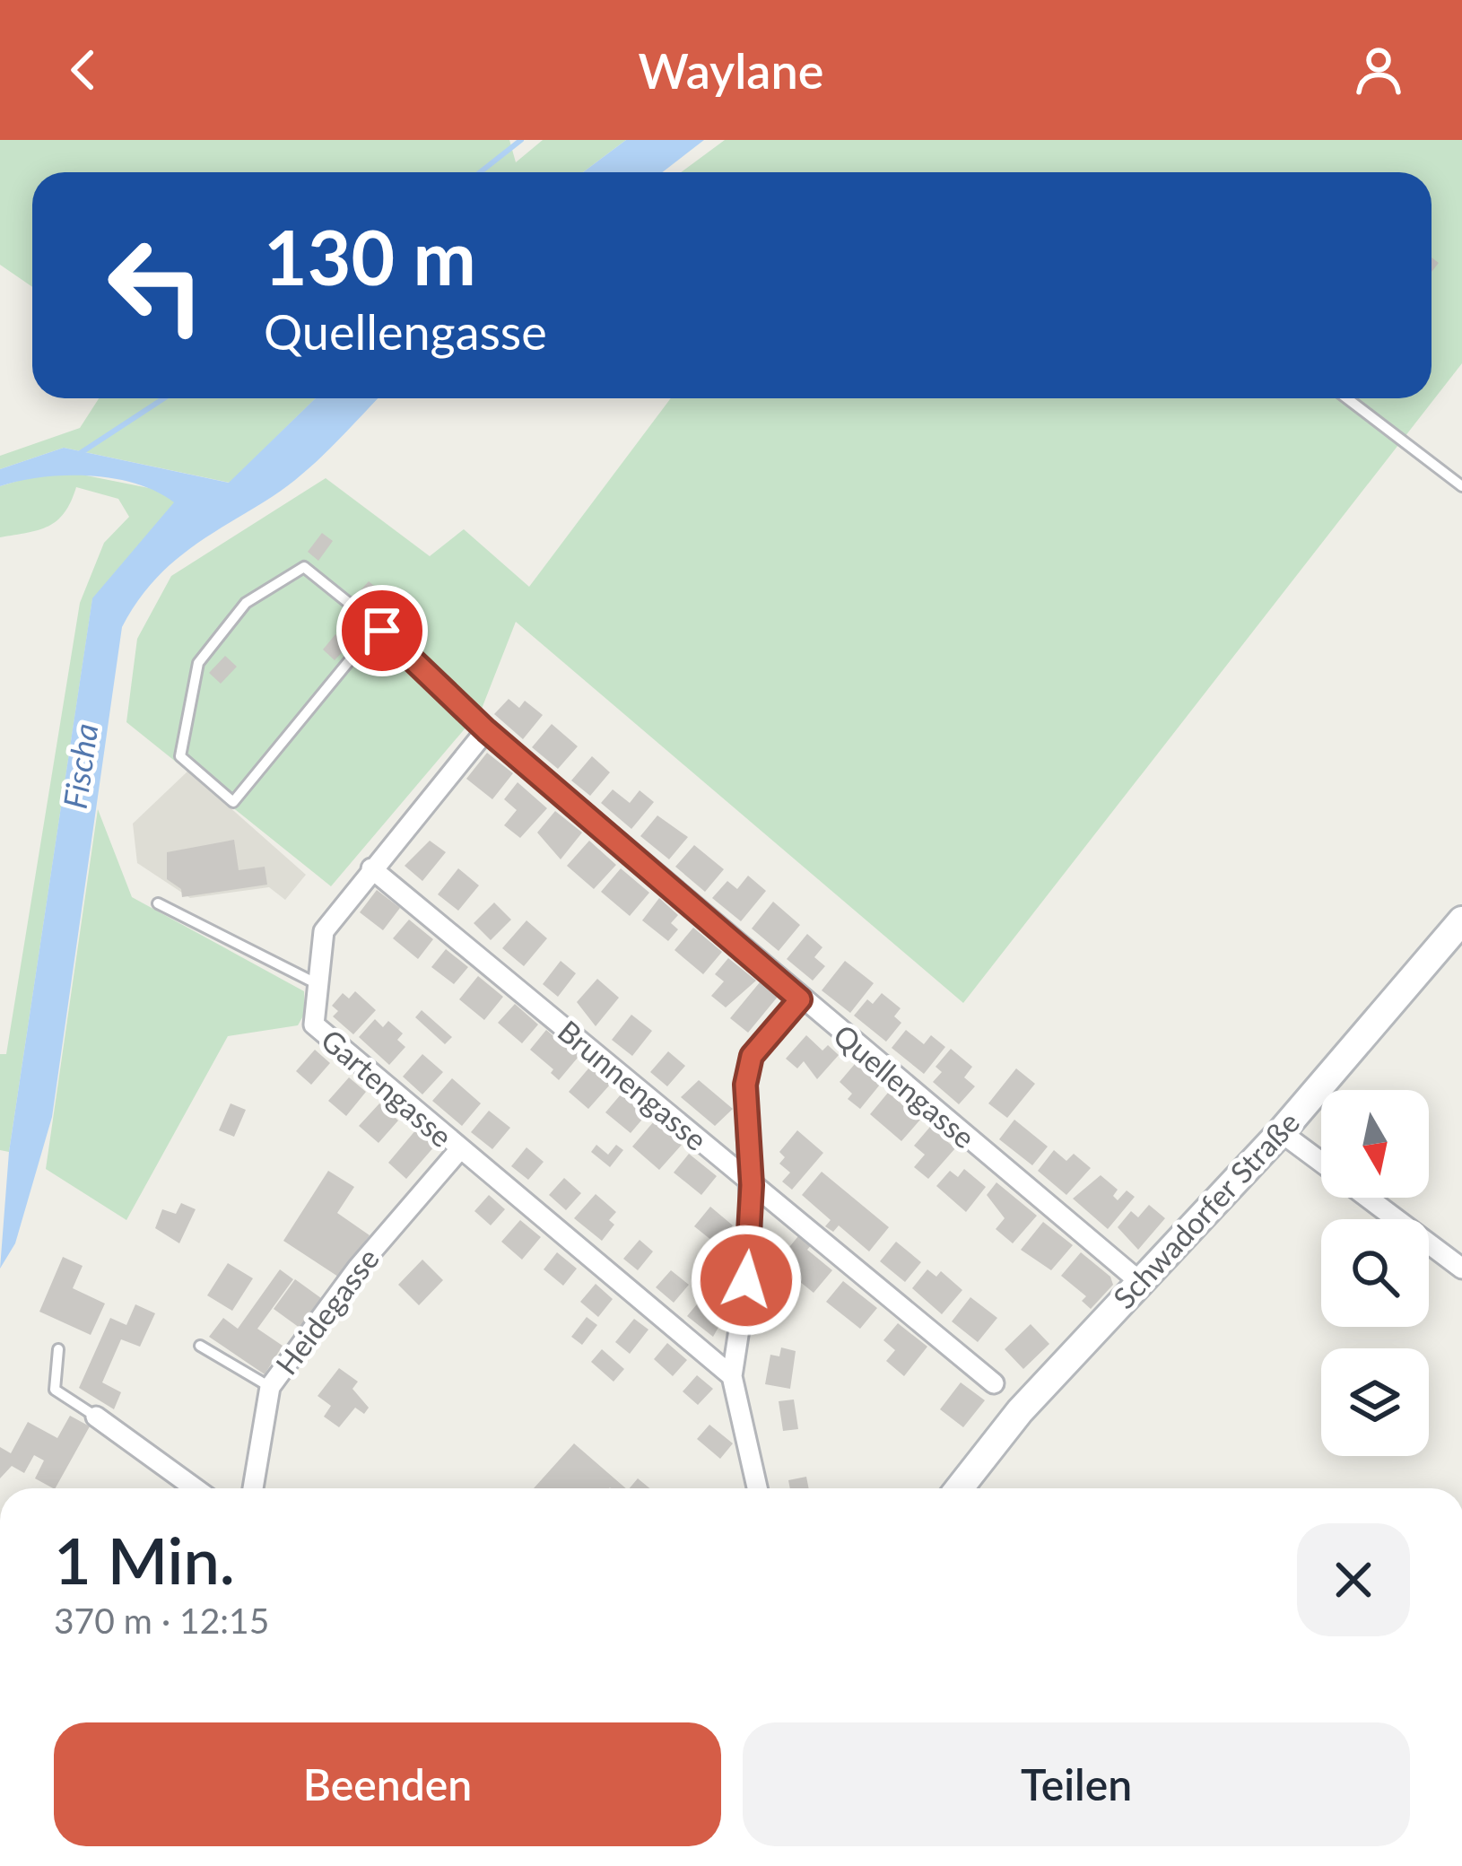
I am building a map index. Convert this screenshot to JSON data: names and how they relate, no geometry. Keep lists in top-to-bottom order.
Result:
{
  "streets": {
    "main road": ["Schwadorfer Straße"],
    "street": [
      "Brunnengasse",
      "Quellengasse",
      "Gartengasse",
      "Heidegasse"
    ]
  },
  "crossings": [
    ["Brunnengasse", "Gartengasse"],
    ["Quellengasse", "Gartengasse"],
    ["Quellengasse", "Schwadorfer Straße"],
    ["Gartengasse", "Heidegasse"]
  ],
  "water": ["Fischa"],
  "north": "bottom",
  "page": {
    "header": "Waylane",
    "turn": ["130 m", "Quellengasse"],
    "heading": ["1 Min.", "370 m · 12:15"],
    "buttons": ["Beenden", "Teilen"]
  }
}
